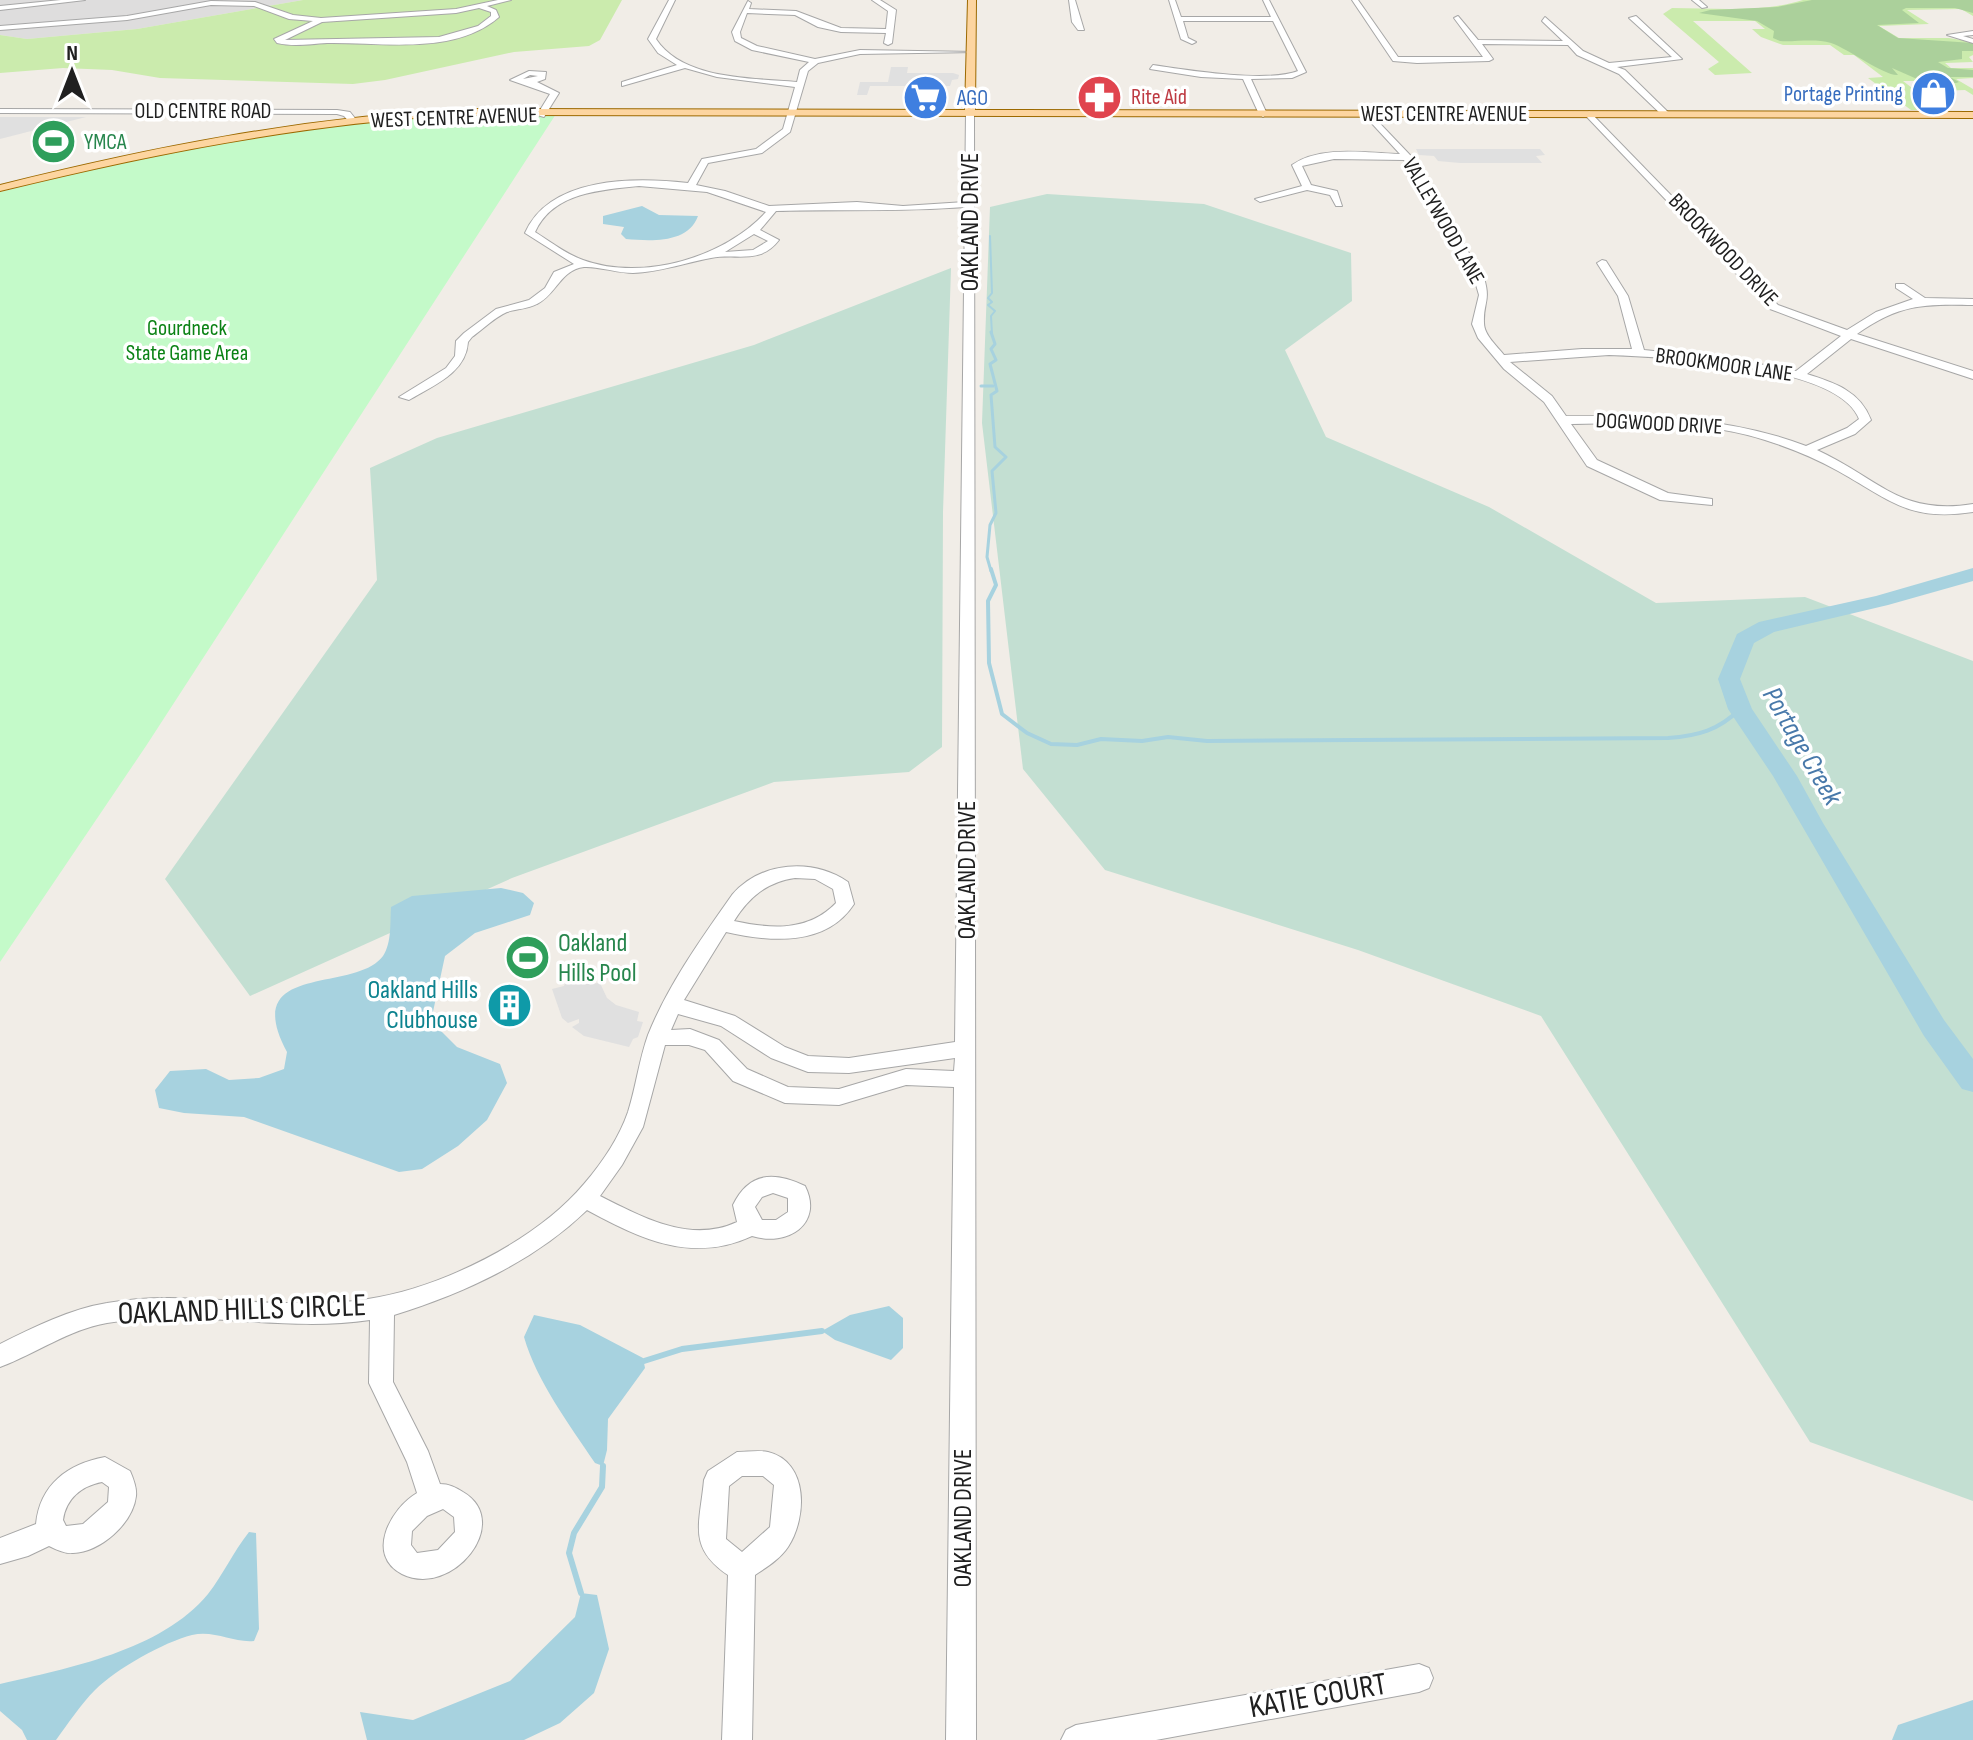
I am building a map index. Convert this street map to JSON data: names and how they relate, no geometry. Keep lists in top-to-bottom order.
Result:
{
  "streets": {
    "main road": ["WEST CENTRE AVENUE", "OAKLAND DRIVE"],
    "street": [
      "OLD CENTRE ROAD",
      "VALLEYWOOD LANE",
      "BROOKWOOD DRIVE",
      "BROOKMOOR LANE",
      "DOGWOOD DRIVE",
      "OAKLAND HILLS CIRCLE",
      "KATIE COURT"
    ]
  },
  "crossings": [
    ["OLD CENTRE ROAD", "WEST CENTRE AVENUE"],
    ["WEST CENTRE AVENUE", "VALLEYWOOD LANE"],
    ["WEST CENTRE AVENUE", "OAKLAND DRIVE"],
    ["WEST CENTRE AVENUE", "BROOKWOOD DRIVE"],
    ["VALLEYWOOD LANE", "BROOKMOOR LANE"],
    ["VALLEYWOOD LANE", "DOGWOOD DRIVE"],
    ["BROOKMOOR LANE", "DOGWOOD DRIVE"]
  ],
  "water": ["Portage Creek"],
  "parks": ["Gourdneck State Game Area"],
  "places": {
    "shop": ["Portage Printing"],
    "pharmacy": ["Rite Aid"],
    "supermarket": ["AGO"],
    "sports": ["YMCA", "Oakland Hills Pool"],
    "building": ["Oakland Hills Clubhouse"]
  },
  "north": "top"
}
